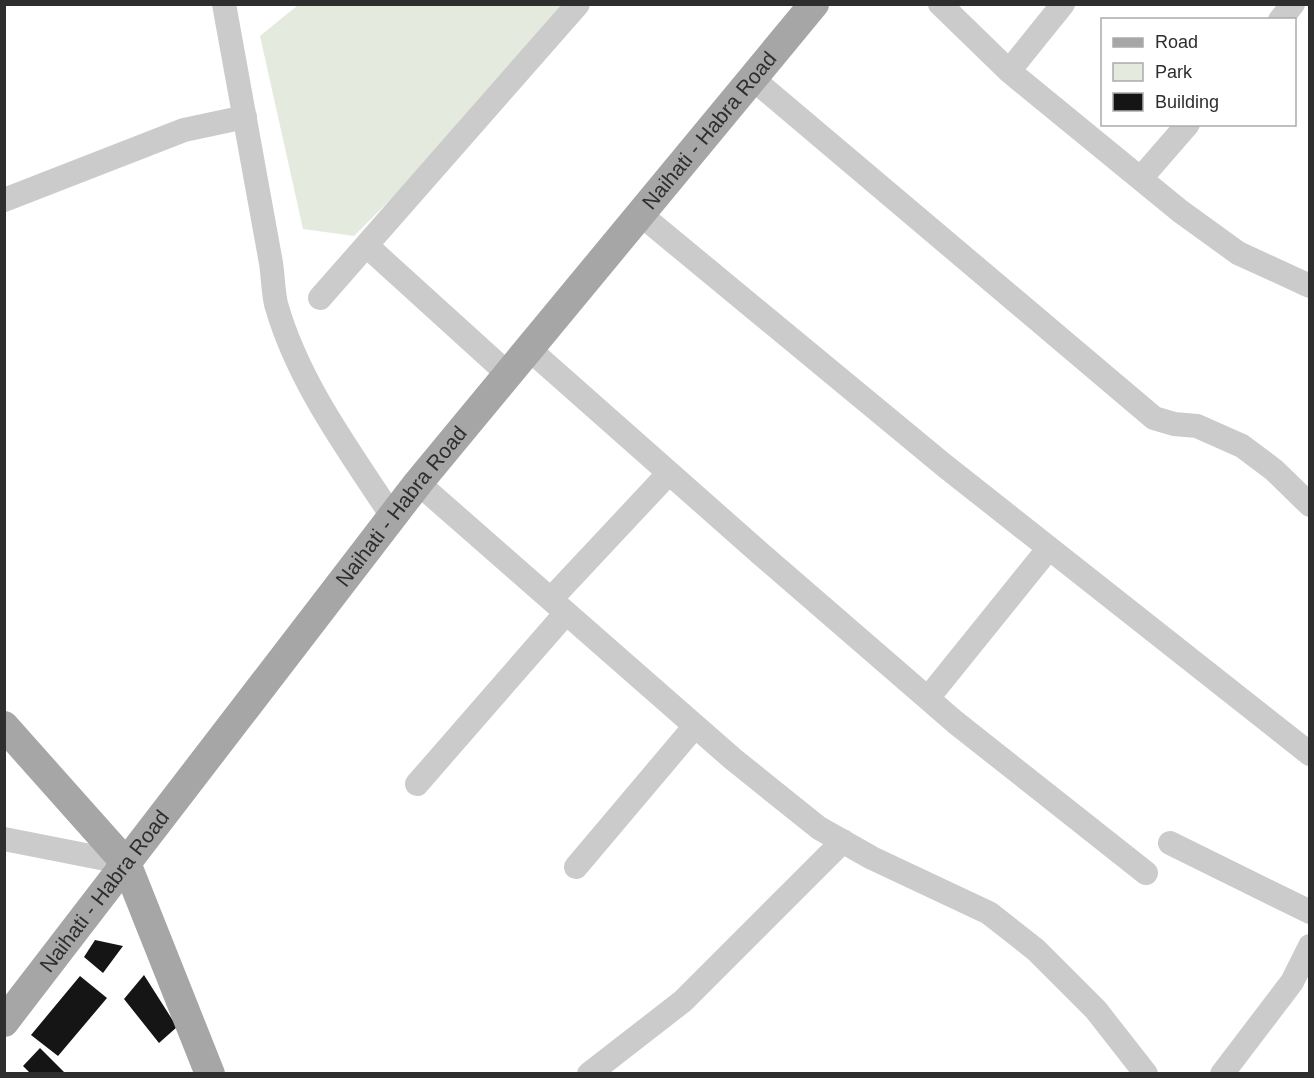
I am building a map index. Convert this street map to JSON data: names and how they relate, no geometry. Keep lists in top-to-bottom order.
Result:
{
  "streets": {
    "main road": ["Naihati - Habra Road"]
  },
  "legend": ["Road", "Park", "Building"]
}
